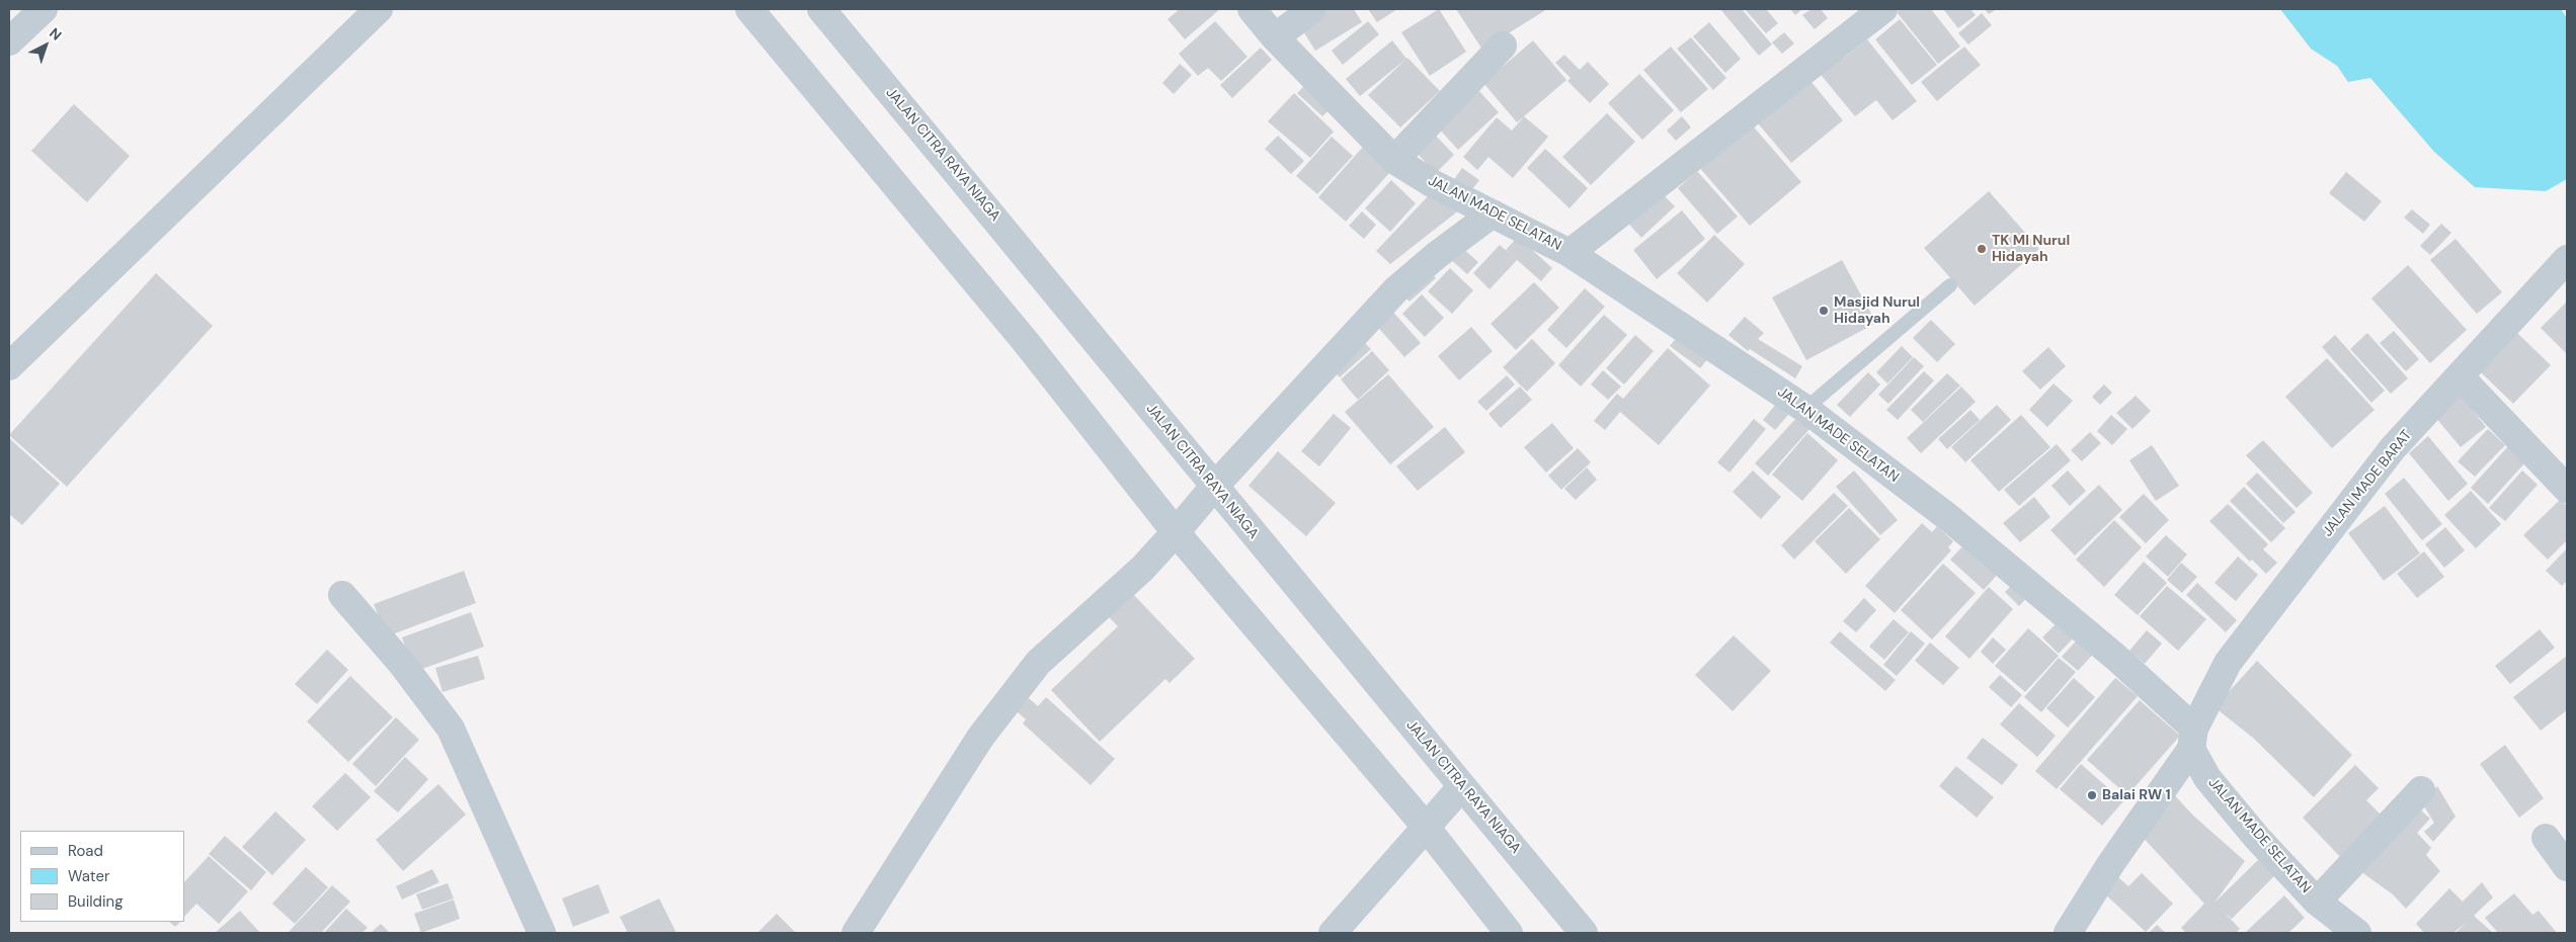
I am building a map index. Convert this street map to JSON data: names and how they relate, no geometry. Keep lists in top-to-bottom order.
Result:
{
  "streets": {
    "street": ["JALAN CITRA RAYA NIAGA", "JALAN MADE SELATAN", "JALAN MADE BARAT"]
  },
  "crossings": [
    ["JALAN MADE SELATAN", "JALAN MADE BARAT"]
  ],
  "places": ["TK MI Nurul Hidayah", "Masjid Nurul Hidayah", "Balai RW 1"],
  "legend": ["Road", "Water", "Building"],
  "north": "top right"
}
